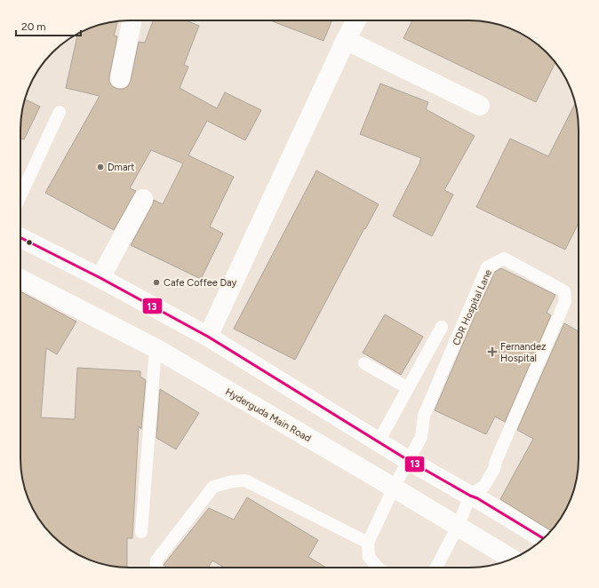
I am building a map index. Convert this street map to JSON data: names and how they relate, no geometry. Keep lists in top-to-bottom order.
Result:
{
  "streets": {
    "main road": ["Hyderguda Main Road"],
    "lane": ["CDR Hospital Lane"]
  },
  "places": {
    "other": ["Dmart", "Cafe Coffee Day"],
    "health": ["Fernandez Hospital"]
  },
  "lines": ["transit line 13"],
  "scale_bar": "20 m"
}
